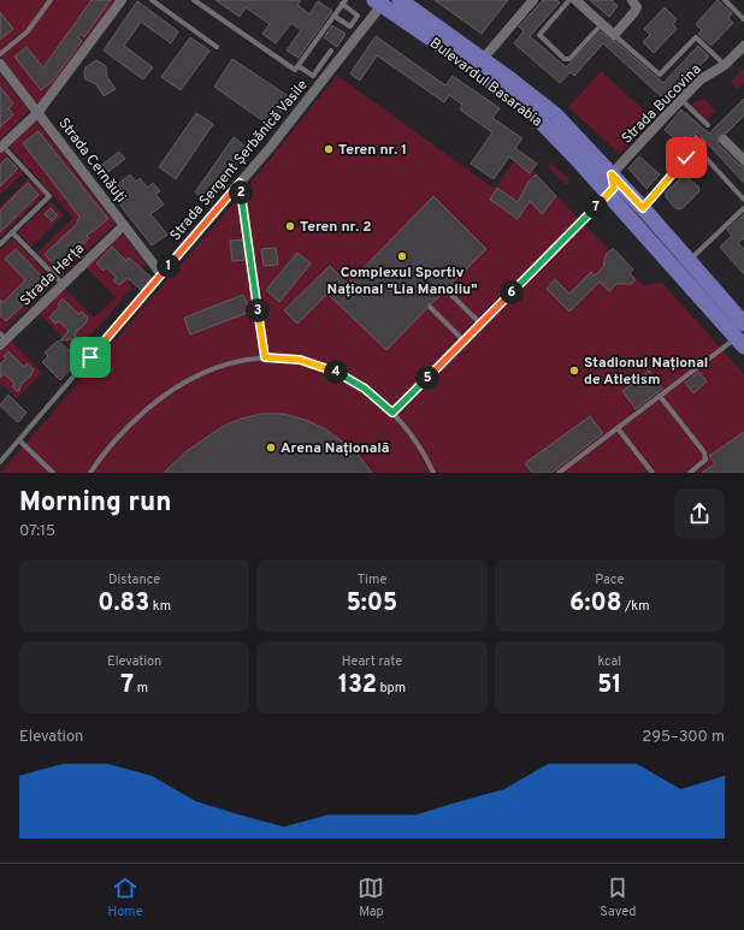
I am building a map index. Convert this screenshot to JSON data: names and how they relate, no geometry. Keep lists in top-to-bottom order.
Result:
{
  "streets": {
    "main road": ["Bulevardul Basarabia"],
    "street": [
      "Strada Bucovina",
      "Strada Cernăuți",
      "Strada Sergent Șerbănică Vasile",
      "Strada Herța"
    ]
  },
  "crossings": [
    ["Bulevardul Basarabia", "Strada Bucovina"],
    ["Bulevardul Basarabia", "Strada Sergent Șerbănică Vasile"],
    ["Strada Cernăuți", "Strada Sergent Șerbănică Vasile"],
    ["Strada Cernăuți", "Strada Herța"]
  ],
  "places": [
    "Teren nr. 1",
    "Teren nr. 2",
    "Complexul Sportiv Național \"Lia Manoliu\"",
    "Stadionul Național de Atletism",
    "Arena Națională"
  ],
  "page": {
    "pins": [
      "2",
      "7",
      "1",
      "6",
      "3",
      "4",
      "5"
    ],
    "heading": ["Morning run", "07:15"],
    "stats": [
      ["Distance", "0.83 km"],
      ["Time", "5:05"],
      ["Pace", "6:08 /km"],
      ["Elevation", "7 m"],
      ["Heart rate", "132 bpm"],
      ["kcal", "51"]
    ],
    "chart": ["Elevation", "295–300 m"],
    "tabs": ["Home", "Map", "Saved"]
  }
}
